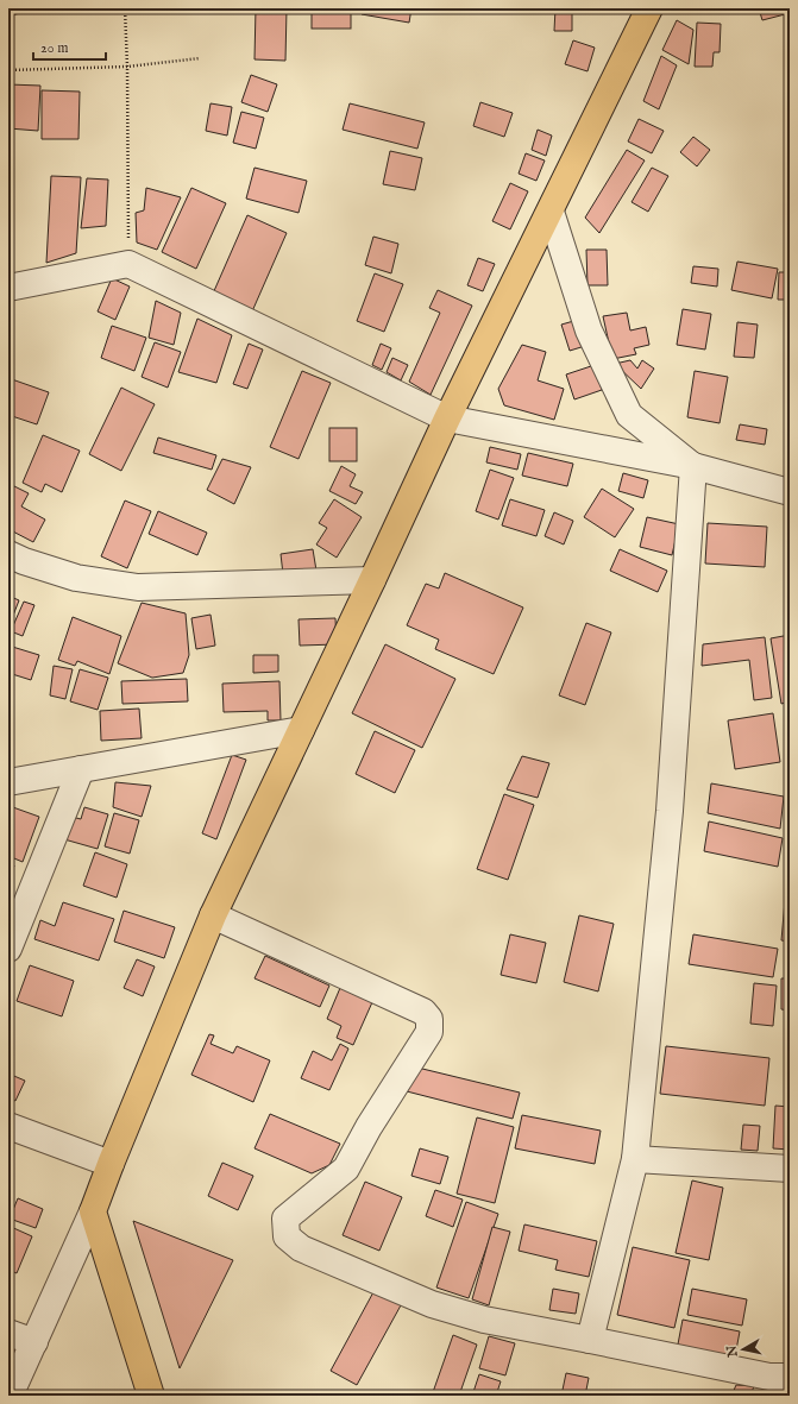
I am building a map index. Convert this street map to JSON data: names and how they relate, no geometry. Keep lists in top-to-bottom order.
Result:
{
  "scale_bar": "20 m",
  "north": "left"
}
